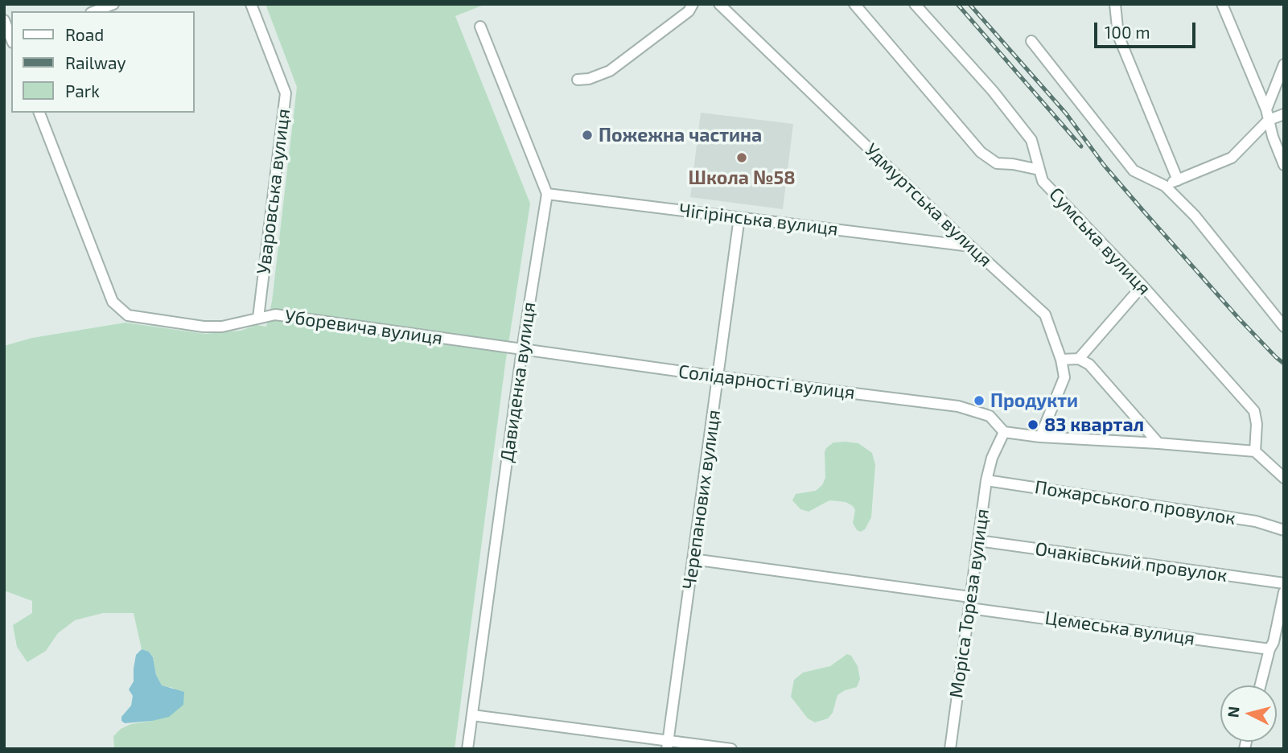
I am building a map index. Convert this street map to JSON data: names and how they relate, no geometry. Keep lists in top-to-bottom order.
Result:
{
  "streets": {
    "street": [
      "Уваровська вулиця",
      "Удмуртська вулиця",
      "Чiгiрiнська вулиця",
      "Сумська вулиця",
      "Уборевича вулиця",
      "Давиденка вулиця",
      "Солідарності вулиця",
      "Черепанових вулиця",
      "Пожарського провулок",
      "Очакiвський провулок",
      "Моріса Тореза вулиця",
      "Цемеська вулиця"
    ]
  },
  "crossings": [
    ["Уваровська вулиця", "Уборевича вулиця"],
    ["Удмуртська вулиця", "Чiгiрiнська вулиця"],
    ["Чiгiрiнська вулиця", "Давиденка вулиця"],
    ["Чiгiрiнська вулиця", "Черепанових вулиця"],
    ["Уборевича вулиця", "Давиденка вулиця"],
    ["Уборевича вулиця", "Солідарності вулиця"],
    ["Давиденка вулиця", "Солідарності вулиця"],
    ["Солідарності вулиця", "Черепанових вулиця"],
    ["Солідарності вулиця", "Моріса Тореза вулиця"],
    ["Пожарського провулок", "Моріса Тореза вулиця"],
    ["Очакiвський провулок", "Моріса Тореза вулиця"],
    ["Моріса Тореза вулиця", "Цемеська вулиця"]
  ],
  "places": [
    "Пожежна частина",
    "Школа №58",
    "Продукти",
    "83 квартал"
  ],
  "legend": ["Road", "Railway", "Park"],
  "scale_bar": "100 m",
  "north": "left"
}
